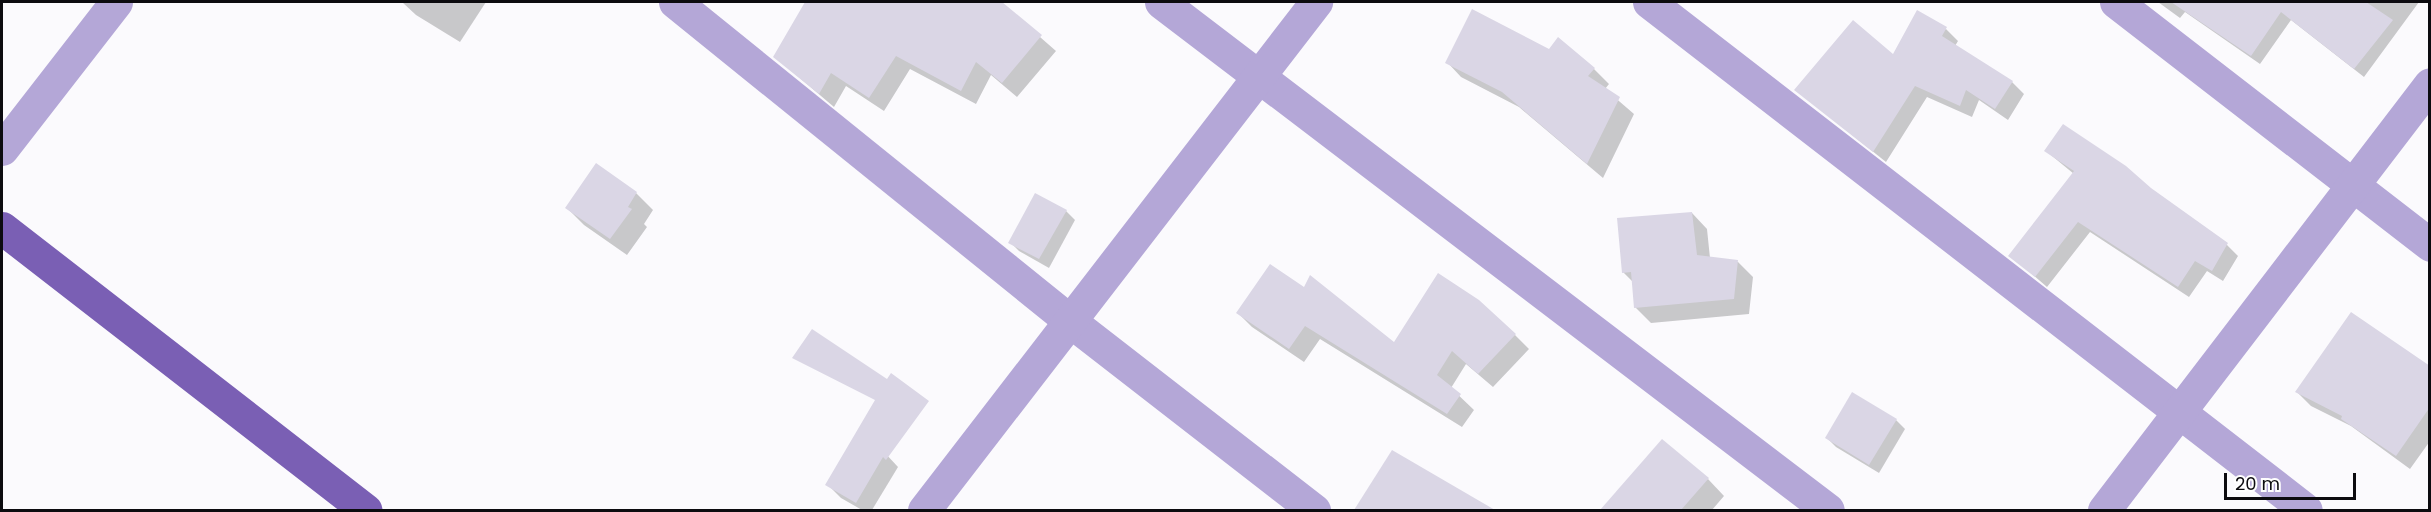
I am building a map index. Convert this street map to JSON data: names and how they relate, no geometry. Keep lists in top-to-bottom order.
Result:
{
  "scale_bar": "20 m"
}
